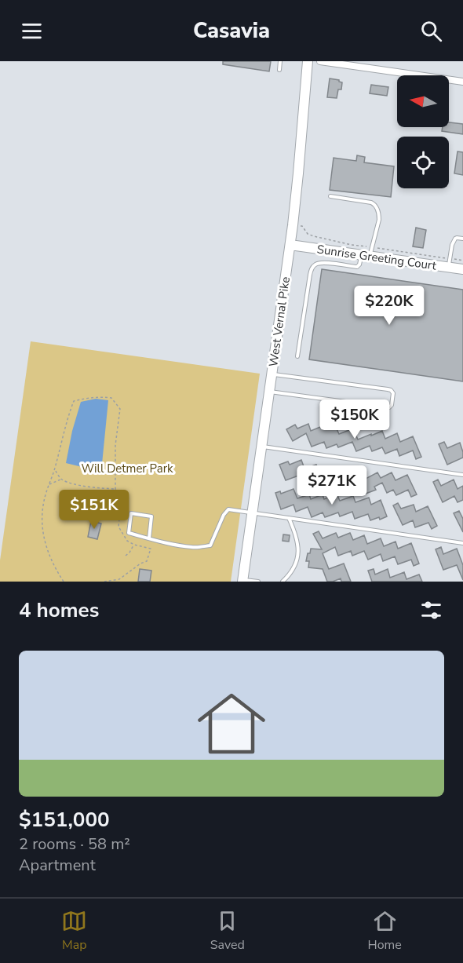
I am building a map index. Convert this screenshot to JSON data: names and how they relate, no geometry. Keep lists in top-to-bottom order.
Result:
{
  "streets": {
    "main road": ["Sunrise Greeting Court", "West Vernal Pike"]
  },
  "crossings": [
    ["Sunrise Greeting Court", "West Vernal Pike"]
  ],
  "parks": ["Will Detmer Park"],
  "north": "left",
  "page": {
    "header": "Casavia",
    "price": [
      "$220K",
      "$150K",
      "$271K",
      "$151K"
    ],
    "heading": "4 homes",
    "list": [
      {
        "name": "$151,000",
        "note": "2 rooms · 58 m² · Apartment"
      }
    ],
    "tabs": ["Map", "Saved", "Home"]
  }
}
